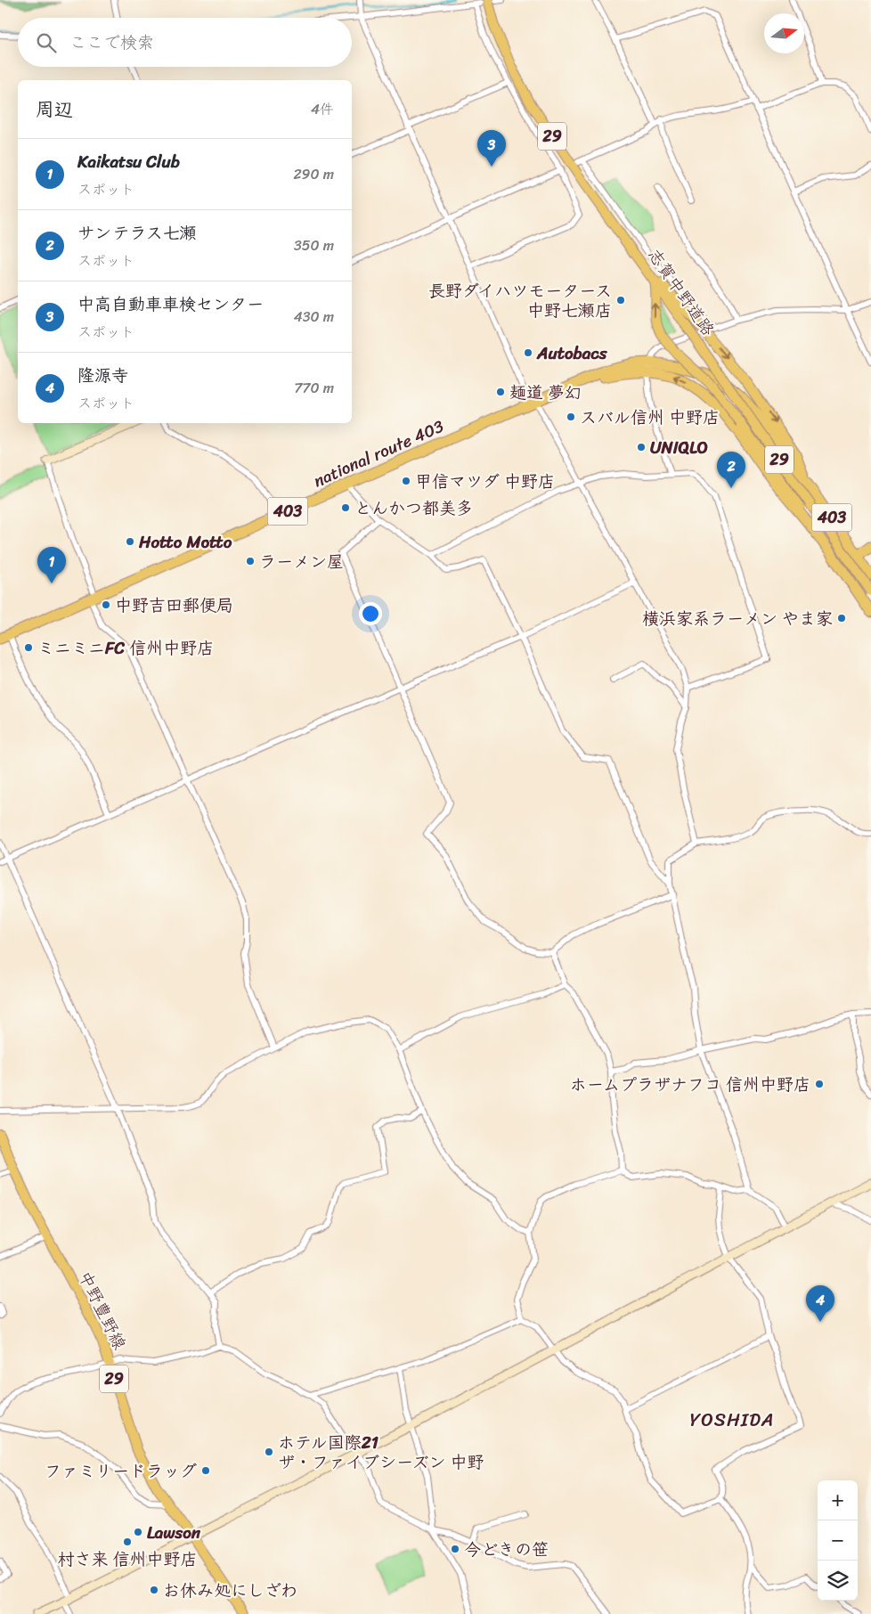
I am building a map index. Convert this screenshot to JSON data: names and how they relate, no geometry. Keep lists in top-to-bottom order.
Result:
{
  "streets": {
    "highway": ["national route 403", "403"],
    "main road": ["29", "志賀中野道路", "中野豊野線"]
  },
  "crossings": [
    ["29", "志賀中野道路"],
    ["29", "national route 403"]
  ],
  "districts": ["YOSHIDA"],
  "places": [
    "長野ダイハツモータース 中野七瀬店",
    "Autobacs",
    "麺道 夢幻",
    "スバル信州 中野店",
    "UNIQLO",
    "甲信マツダ 中野店",
    "とんかつ都美多",
    "Hotto Motto",
    "ラーメン屋",
    "中野吉田郵便局",
    "横浜家系ラーメン やま家",
    "ミニミニFC 信州中野店",
    "ホームプラザナフコ 信州中野店",
    "ホテル国際21 ザ・ファイブシーズン 中野",
    "ファミリードラッグ",
    "Lawson",
    "村さ来 信州中野店",
    "今どきの笹",
    "お休み処にしざわ"
  ],
  "north": "right",
  "page": {
    "search": "ここで検索",
    "heading": ["周辺", "4件"],
    "pins": [
      "3",
      "2",
      "1",
      "4"
    ],
    "list": [
      {
        "mark": "1",
        "name": "Kaikatsu Club",
        "note": "スポット",
        "value": "290 m"
      },
      {
        "mark": "2",
        "name": "サンテラス七瀬",
        "note": "スポット",
        "value": "350 m"
      },
      {
        "mark": "3",
        "name": "中高自動車車検センター",
        "note": "スポット",
        "value": "430 m"
      },
      {
        "mark": "4",
        "name": "隆源寺",
        "note": "スポット",
        "value": "770 m"
      }
    ],
    "map_buttons": ["+", "−"]
  }
}
